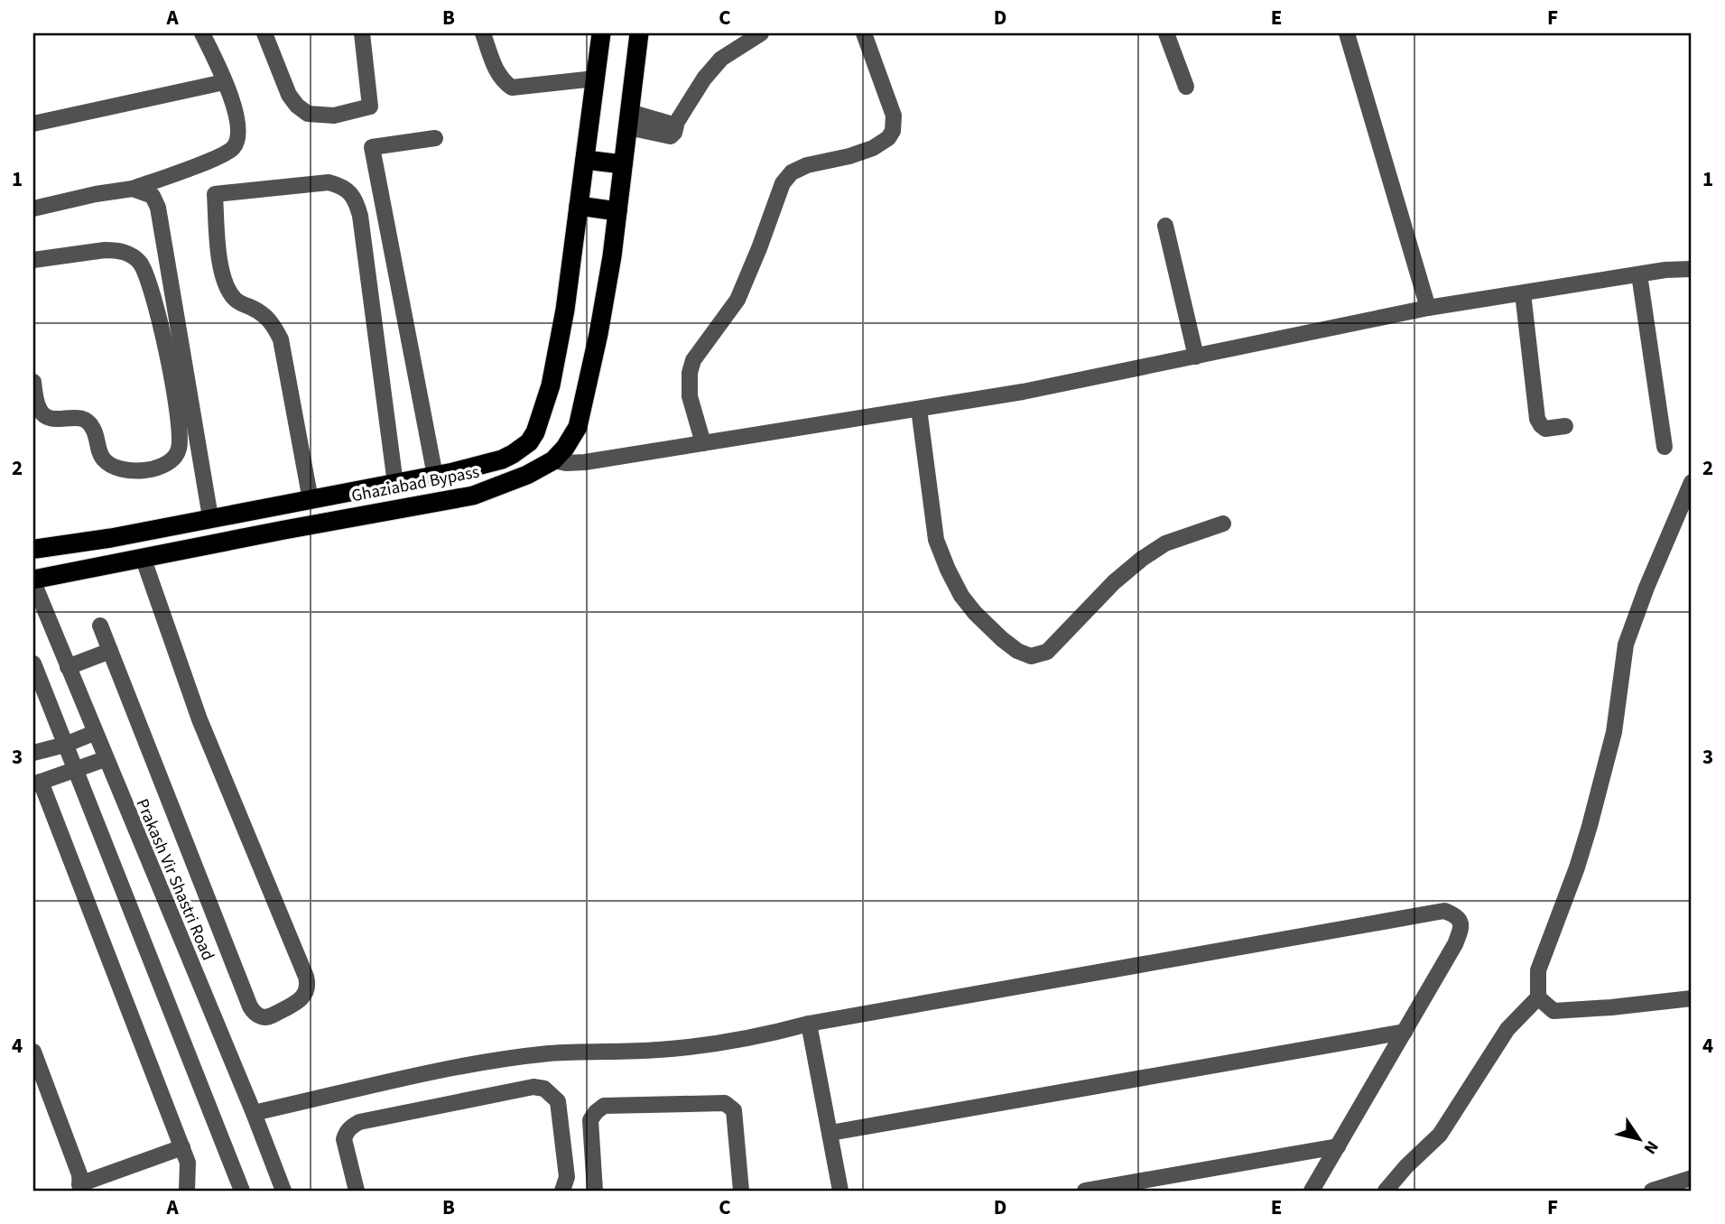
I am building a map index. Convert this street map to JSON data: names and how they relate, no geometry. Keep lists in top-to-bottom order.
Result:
{
  "streets": {
    "highway": ["Ghaziabad Bypass"],
    "street": ["Prakash Vir Shastri Road"]
  },
  "crossings": [
    ["Ghaziabad Bypass", "Prakash Vir Shastri Road"]
  ],
  "north": "bottom right",
  "grid": {
    "columns": [
      "A",
      "B",
      "C",
      "D",
      "E",
      "F"
    ],
    "rows": [
      "1",
      "2",
      "3",
      "4"
    ]
  }
}
